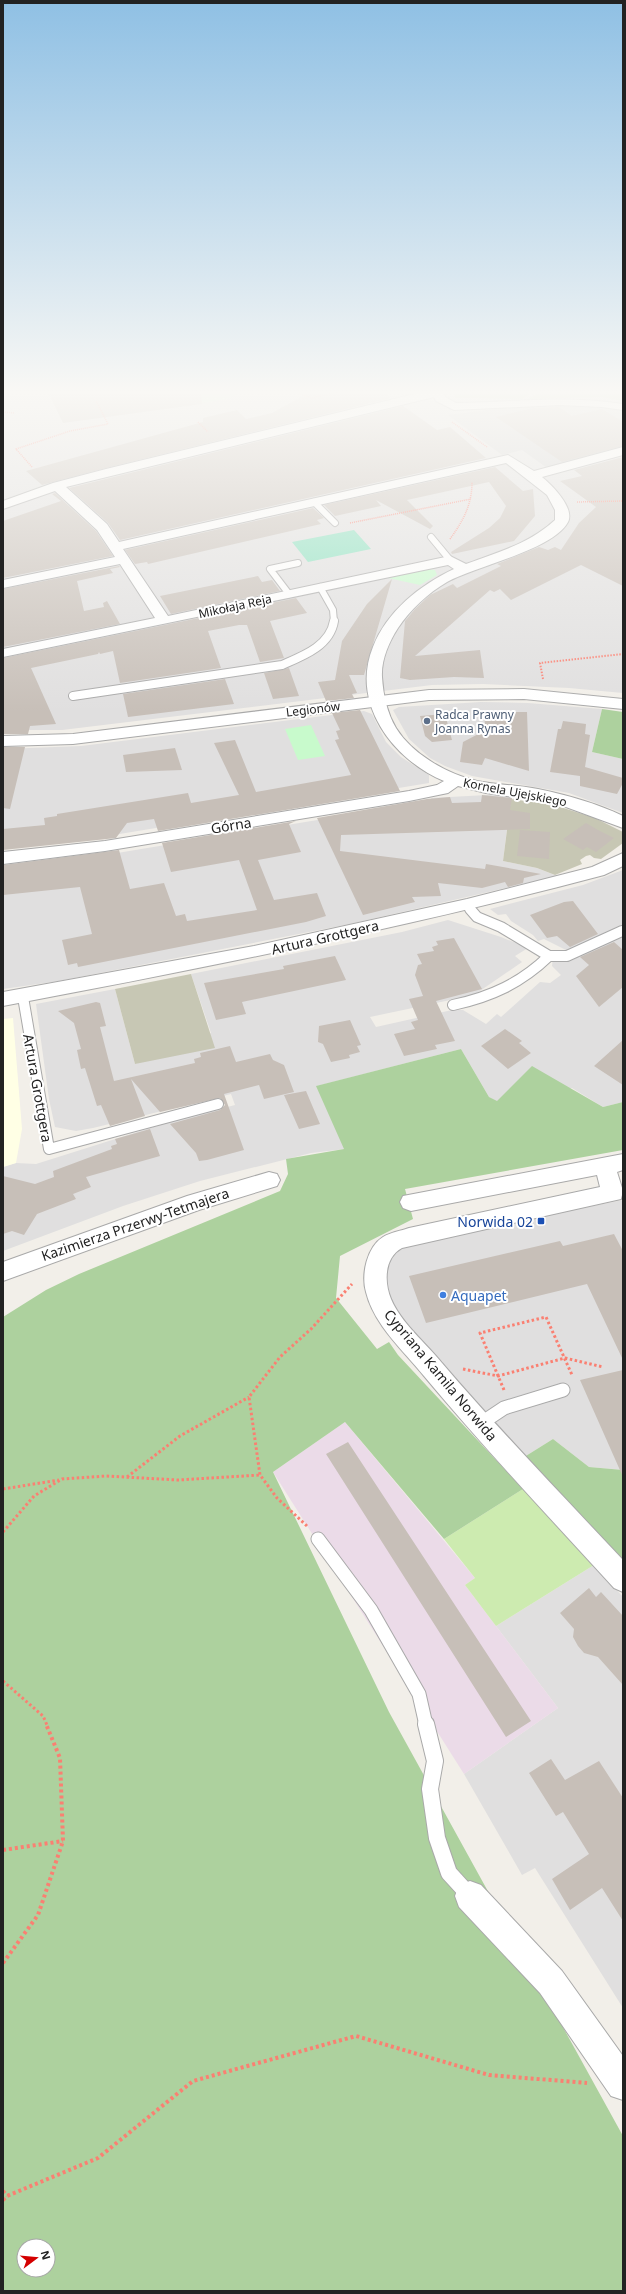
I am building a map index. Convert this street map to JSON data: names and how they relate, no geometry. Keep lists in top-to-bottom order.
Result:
{
  "streets": {
    "street": [
      "Mikołaja Reja",
      "Legionów",
      "Kornela Ujejskiego",
      "Górna",
      "Artura Grottgera",
      "Kazimierza Przerwy-Tetmajera",
      "Cypriana Kamila Norwida"
    ]
  },
  "crossings": [
    ["Legionów", "Kornela Ujejskiego"],
    ["Kornela Ujejskiego", "Górna"]
  ],
  "places": {
    "other": ["Radca Prawny Joanna Rynas", "Aquapet"],
    "transit": ["Norwida 02"]
  },
  "north": "right"
}
